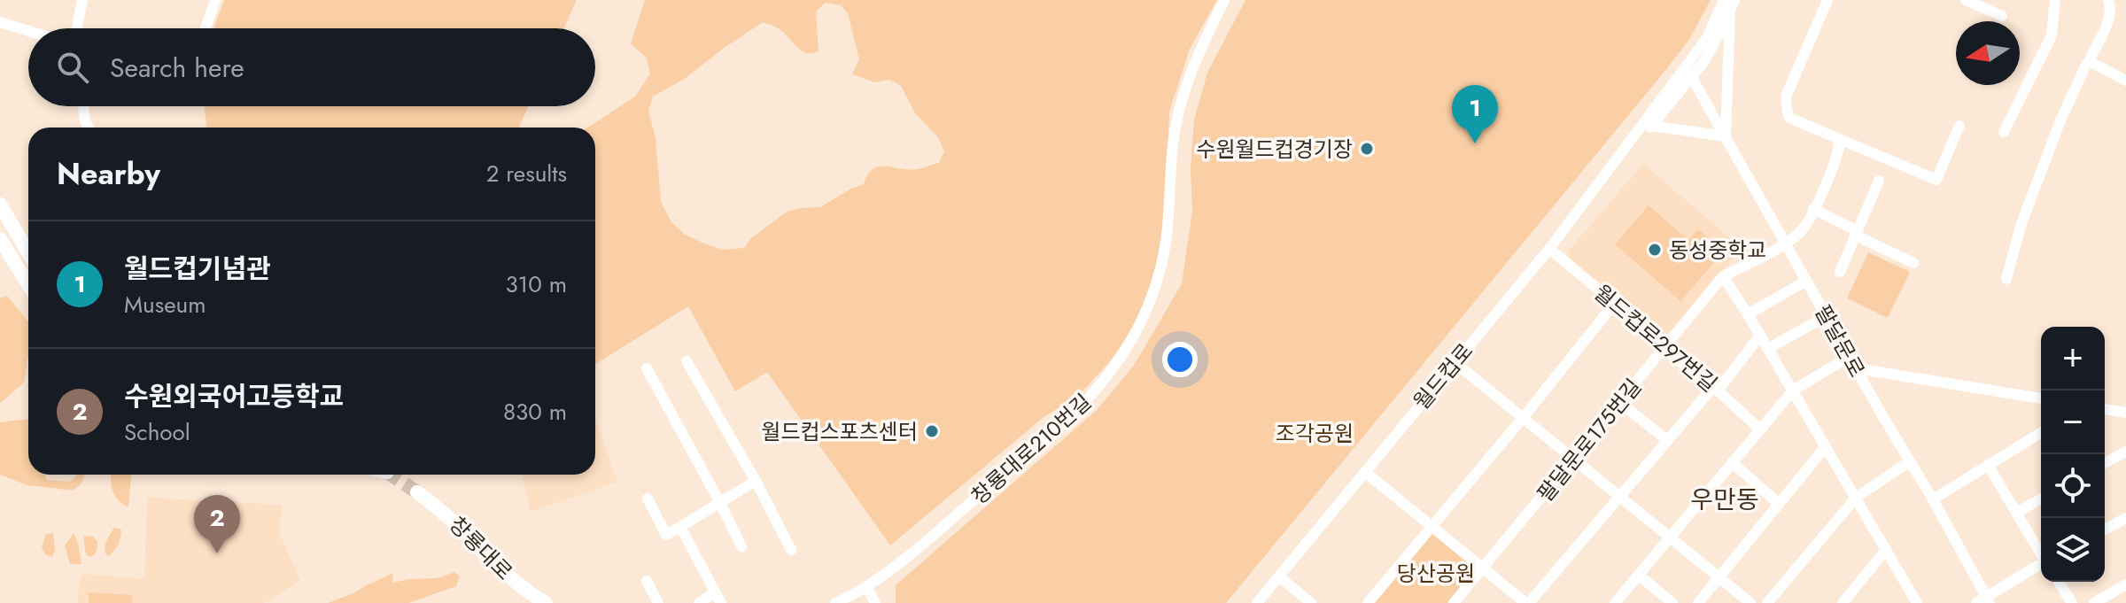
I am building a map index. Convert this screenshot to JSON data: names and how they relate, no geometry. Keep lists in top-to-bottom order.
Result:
{
  "streets": {
    "main road": ["창룡대로"],
    "street": [
      "월드컵로297번길",
      "팔달문로",
      "월드컵로",
      "팔달문로175번길",
      "창룡대로210번길"
    ]
  },
  "crossings": [
    ["월드컵로297번길", "월드컵로"],
    ["월드컵로297번길", "팔달문로175번길"],
    ["팔달문로", "월드컵로"],
    ["팔달문로", "팔달문로175번길"]
  ],
  "districts": ["우만동"],
  "parks": ["조각공원", "당산공원"],
  "places": ["수원월드컵경기장", "동성중학교", "월드컵스포츠센터"],
  "north": "left",
  "page": {
    "search": "Search here",
    "pins": ["1", "2"],
    "heading": ["Nearby", "2 results"],
    "list": [
      {
        "mark": "1",
        "name": "월드컵기념관",
        "note": "Museum",
        "value": "310 m"
      },
      {
        "mark": "2",
        "name": "수원외국어고등학교",
        "note": "School",
        "value": "830 m"
      }
    ],
    "map_buttons": ["+", "−"]
  }
}
